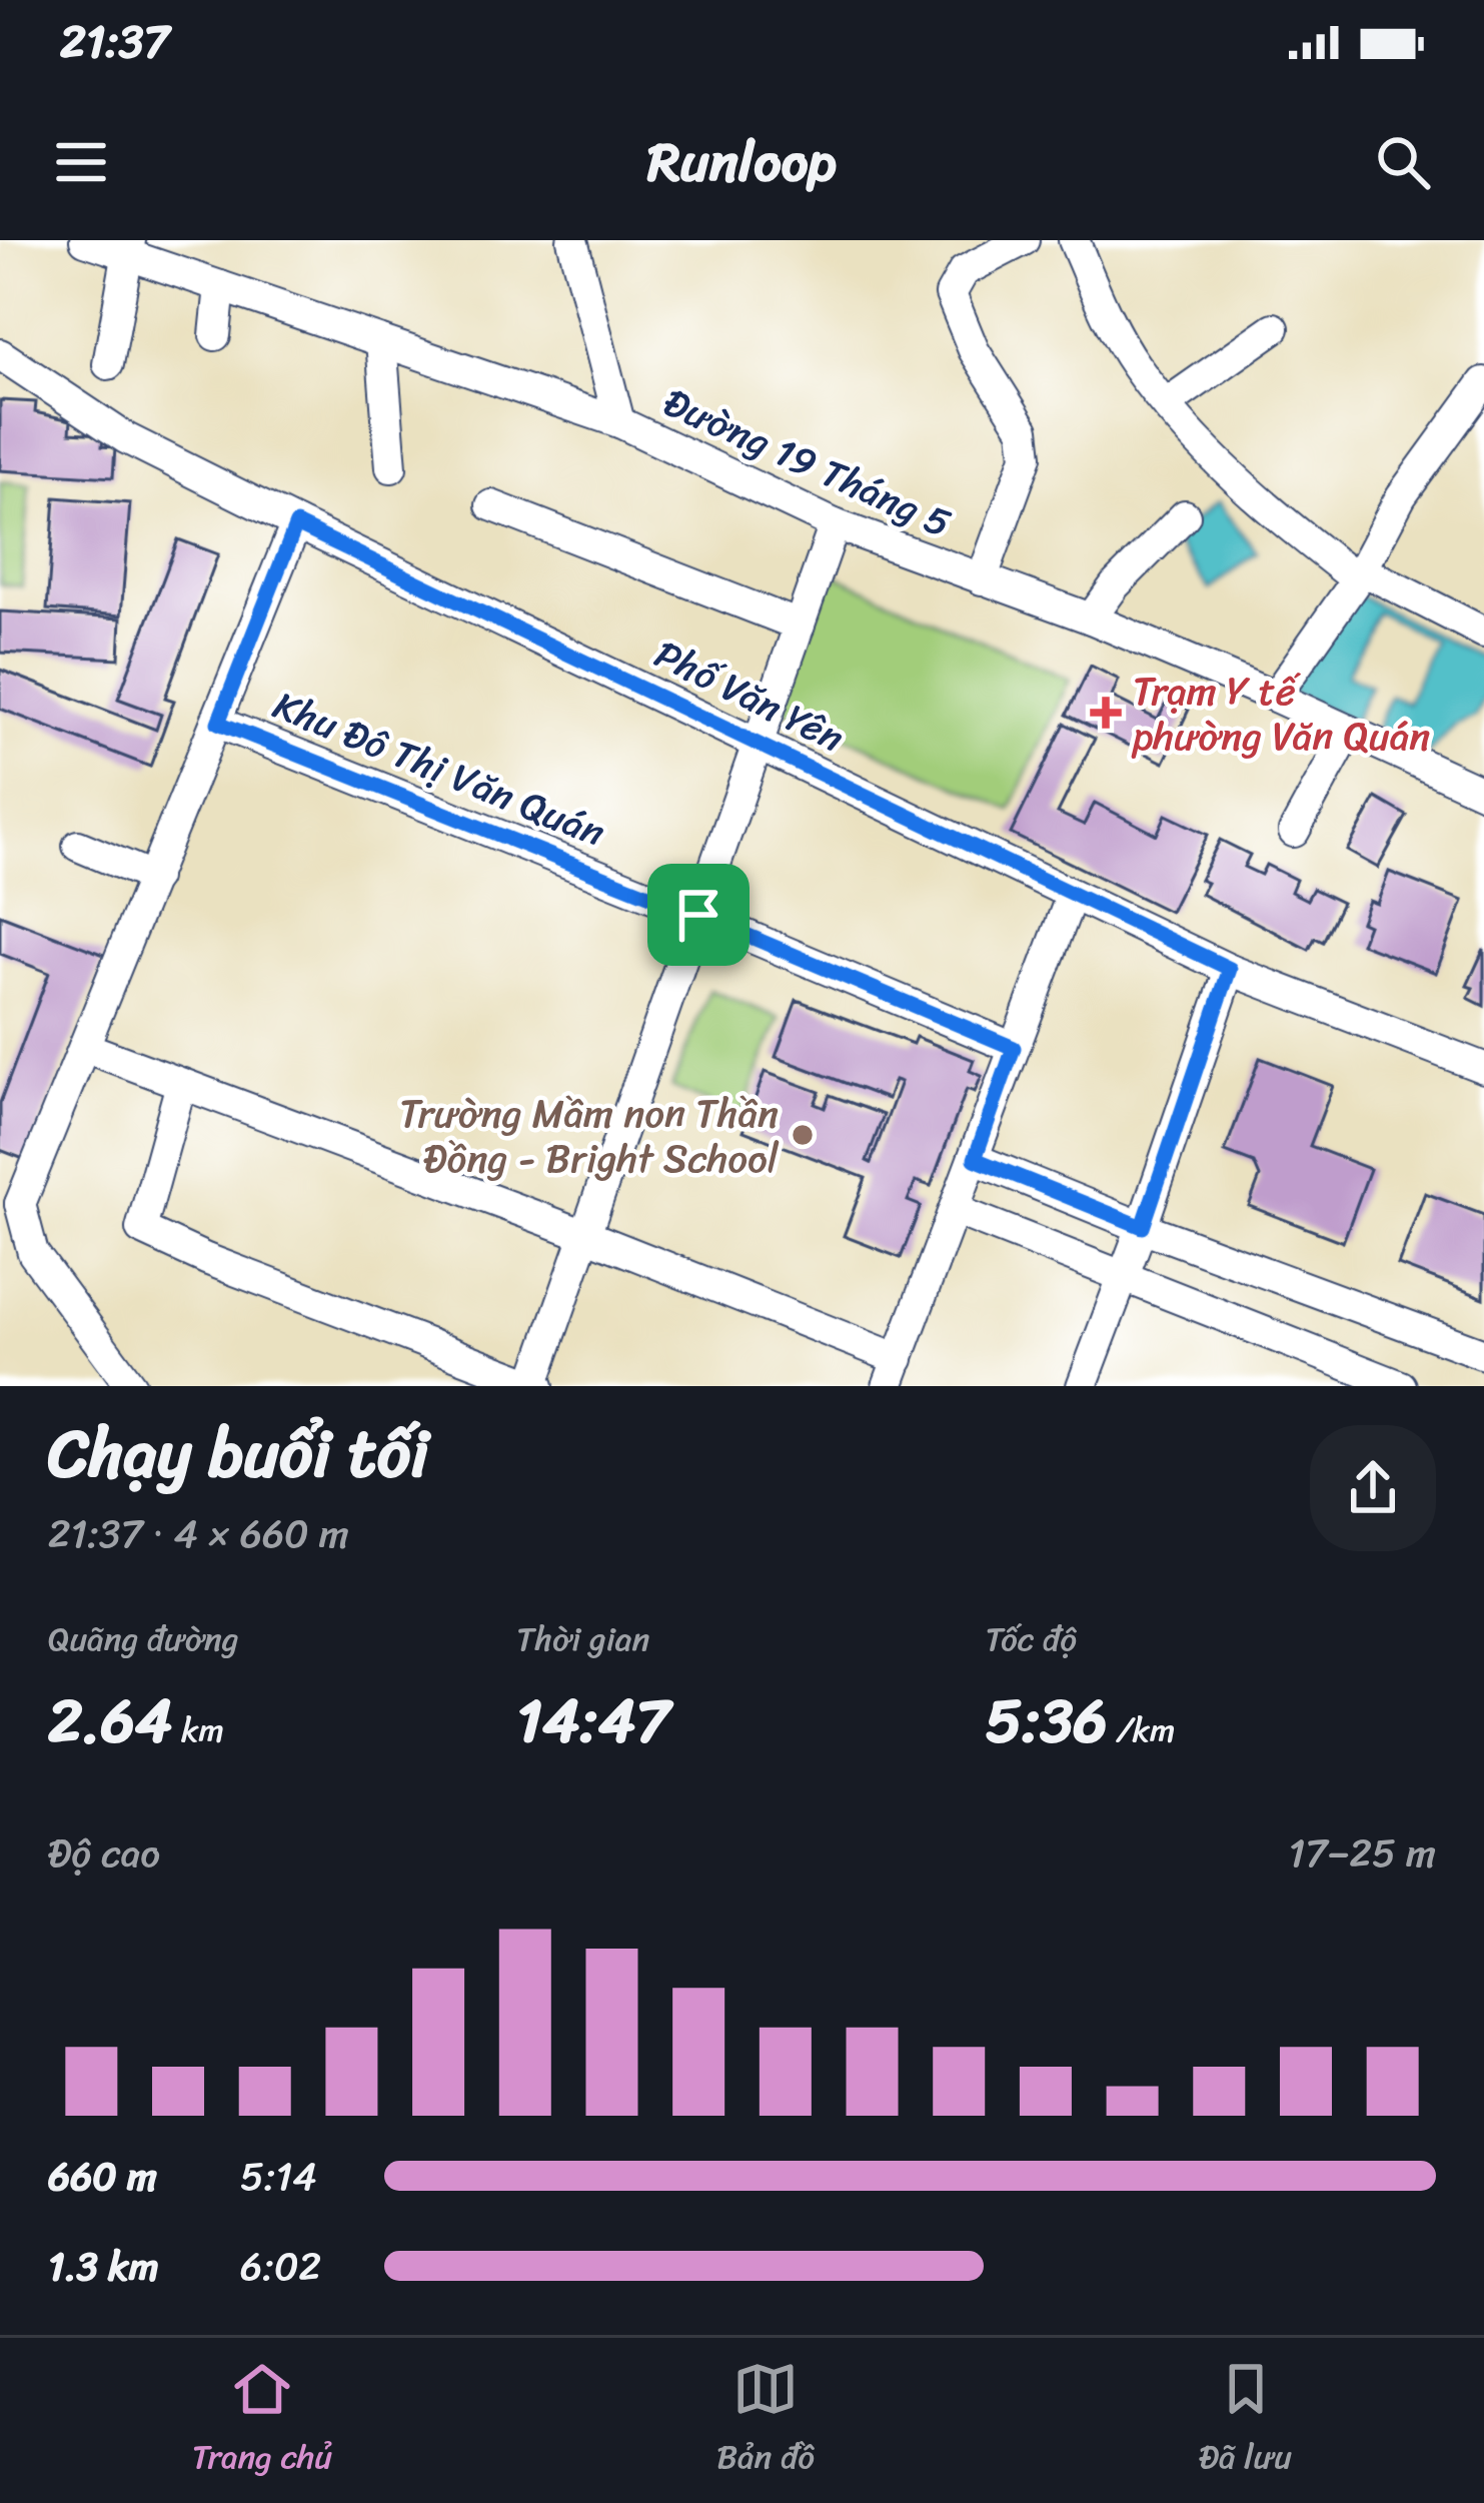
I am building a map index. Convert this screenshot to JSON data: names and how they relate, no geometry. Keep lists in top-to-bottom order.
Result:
{
  "streets": {
    "street": ["Đường 19 Tháng 5", "Phố Văn Yên", "Khu Đô Thị Văn Quán"]
  },
  "crossings": [
    ["Phố Văn Yên", "Khu Đô Thị Văn Quán"]
  ],
  "places": {
    "health": ["Trạm Y tế phường Văn Quán"],
    "other": ["Trường Mầm non Thần Đồng - Bright School"]
  },
  "page": {
    "status": "21:37",
    "header": "Runloop",
    "heading": ["Chạy buổi tối", "21:37 · 4 × 660 m"],
    "stats": [
      ["Quãng đường", "2.64 km"],
      ["Thời gian", "14:47"],
      ["Tốc độ", "5:36 /km"]
    ],
    "chart": ["Độ cao", "17–25 m"],
    "list": [
      {
        "name": "660 m",
        "note": "5:14"
      },
      {
        "name": "1.3 km",
        "note": "6:02"
      }
    ],
    "tabs": ["Trang chủ", "Bản đồ", "Đã lưu"]
  }
}
